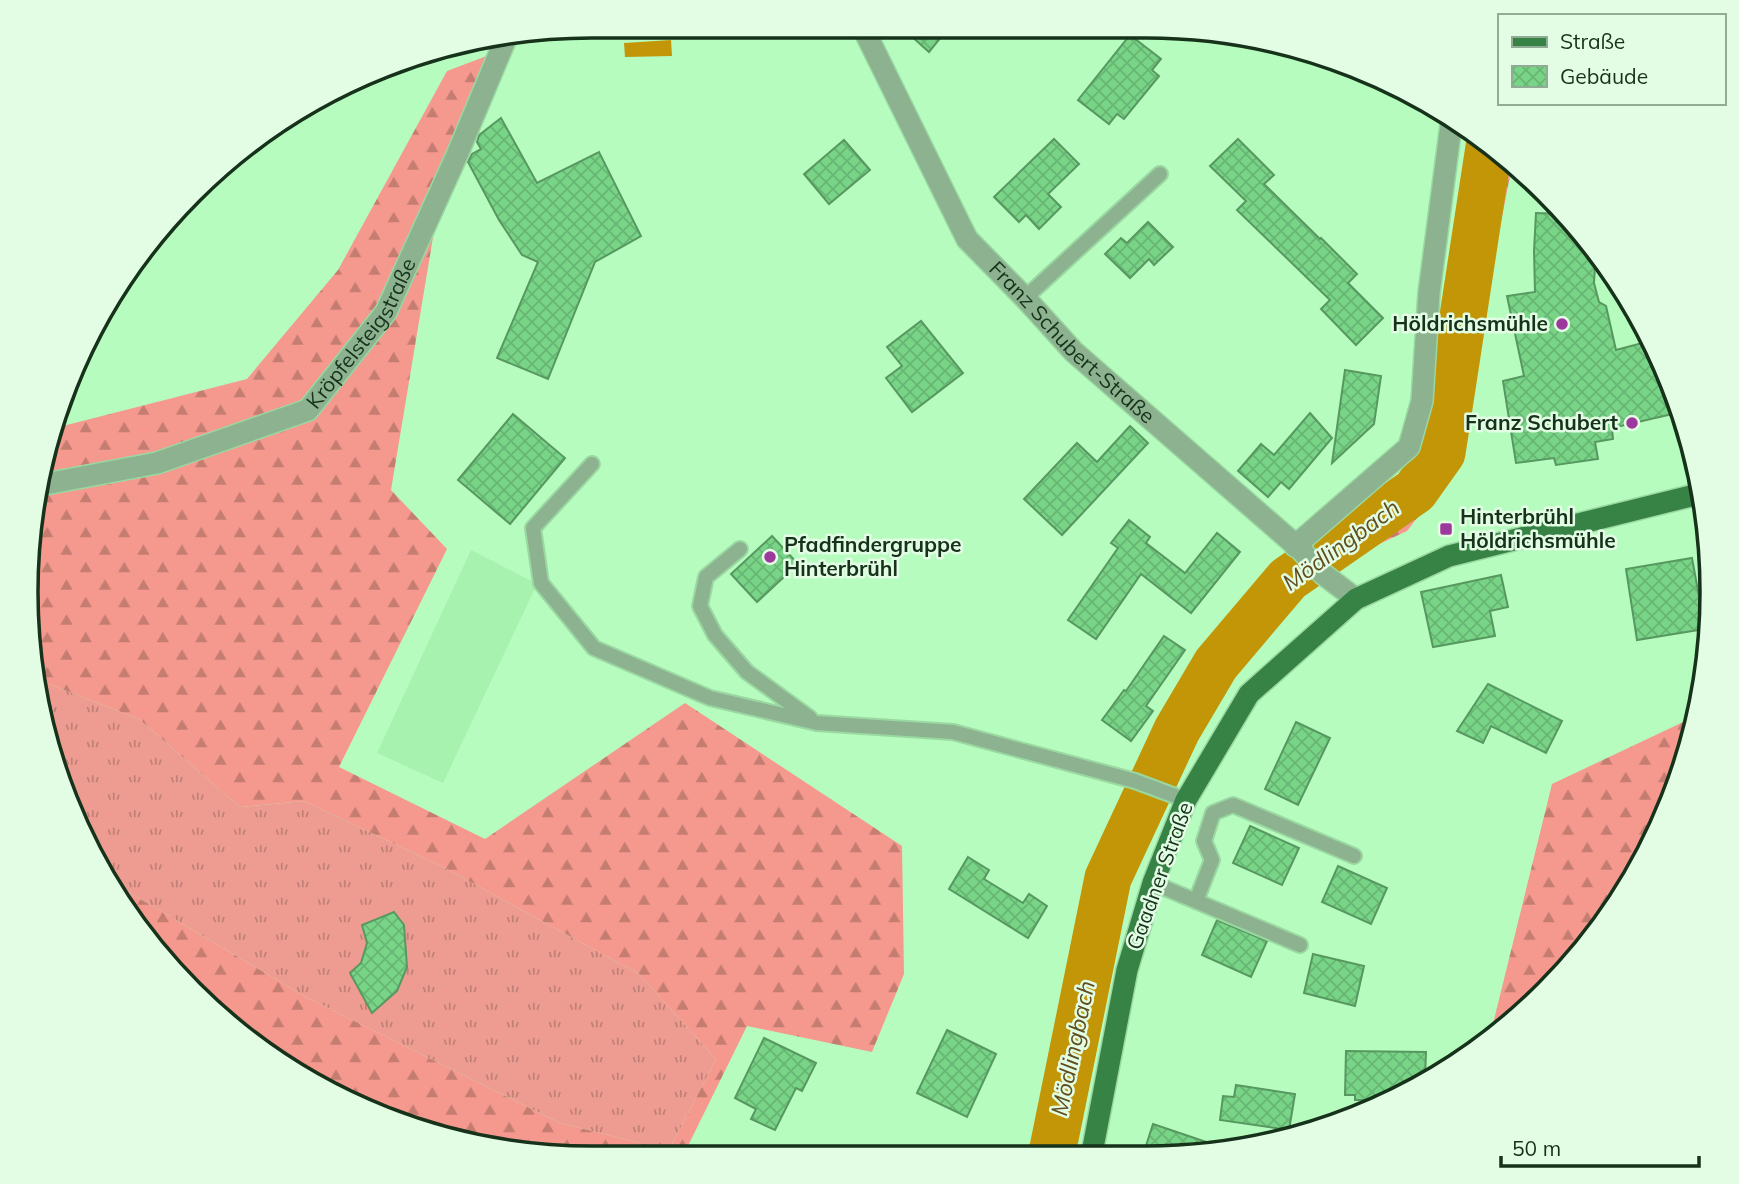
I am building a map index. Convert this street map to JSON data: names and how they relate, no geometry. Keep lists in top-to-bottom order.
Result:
{
  "streets": {
    "main road": ["Gaadner Straße"],
    "street": ["Kröpfelsteigstraße", "Franz Schubert-Straße"]
  },
  "crossings": [
    ["Franz Schubert-Straße", "Gaadner Straße"]
  ],
  "water": ["Mödlingbach"],
  "places": {
    "other": ["Höldrichsmühle", "Franz Schubert", "Pfadfindergruppe Hinterbrühl"],
    "transit": ["Hinterbrühl Höldrichsmühle"]
  },
  "legend": ["Straße", "Gebäude"],
  "scale_bar": "50 m"
}
